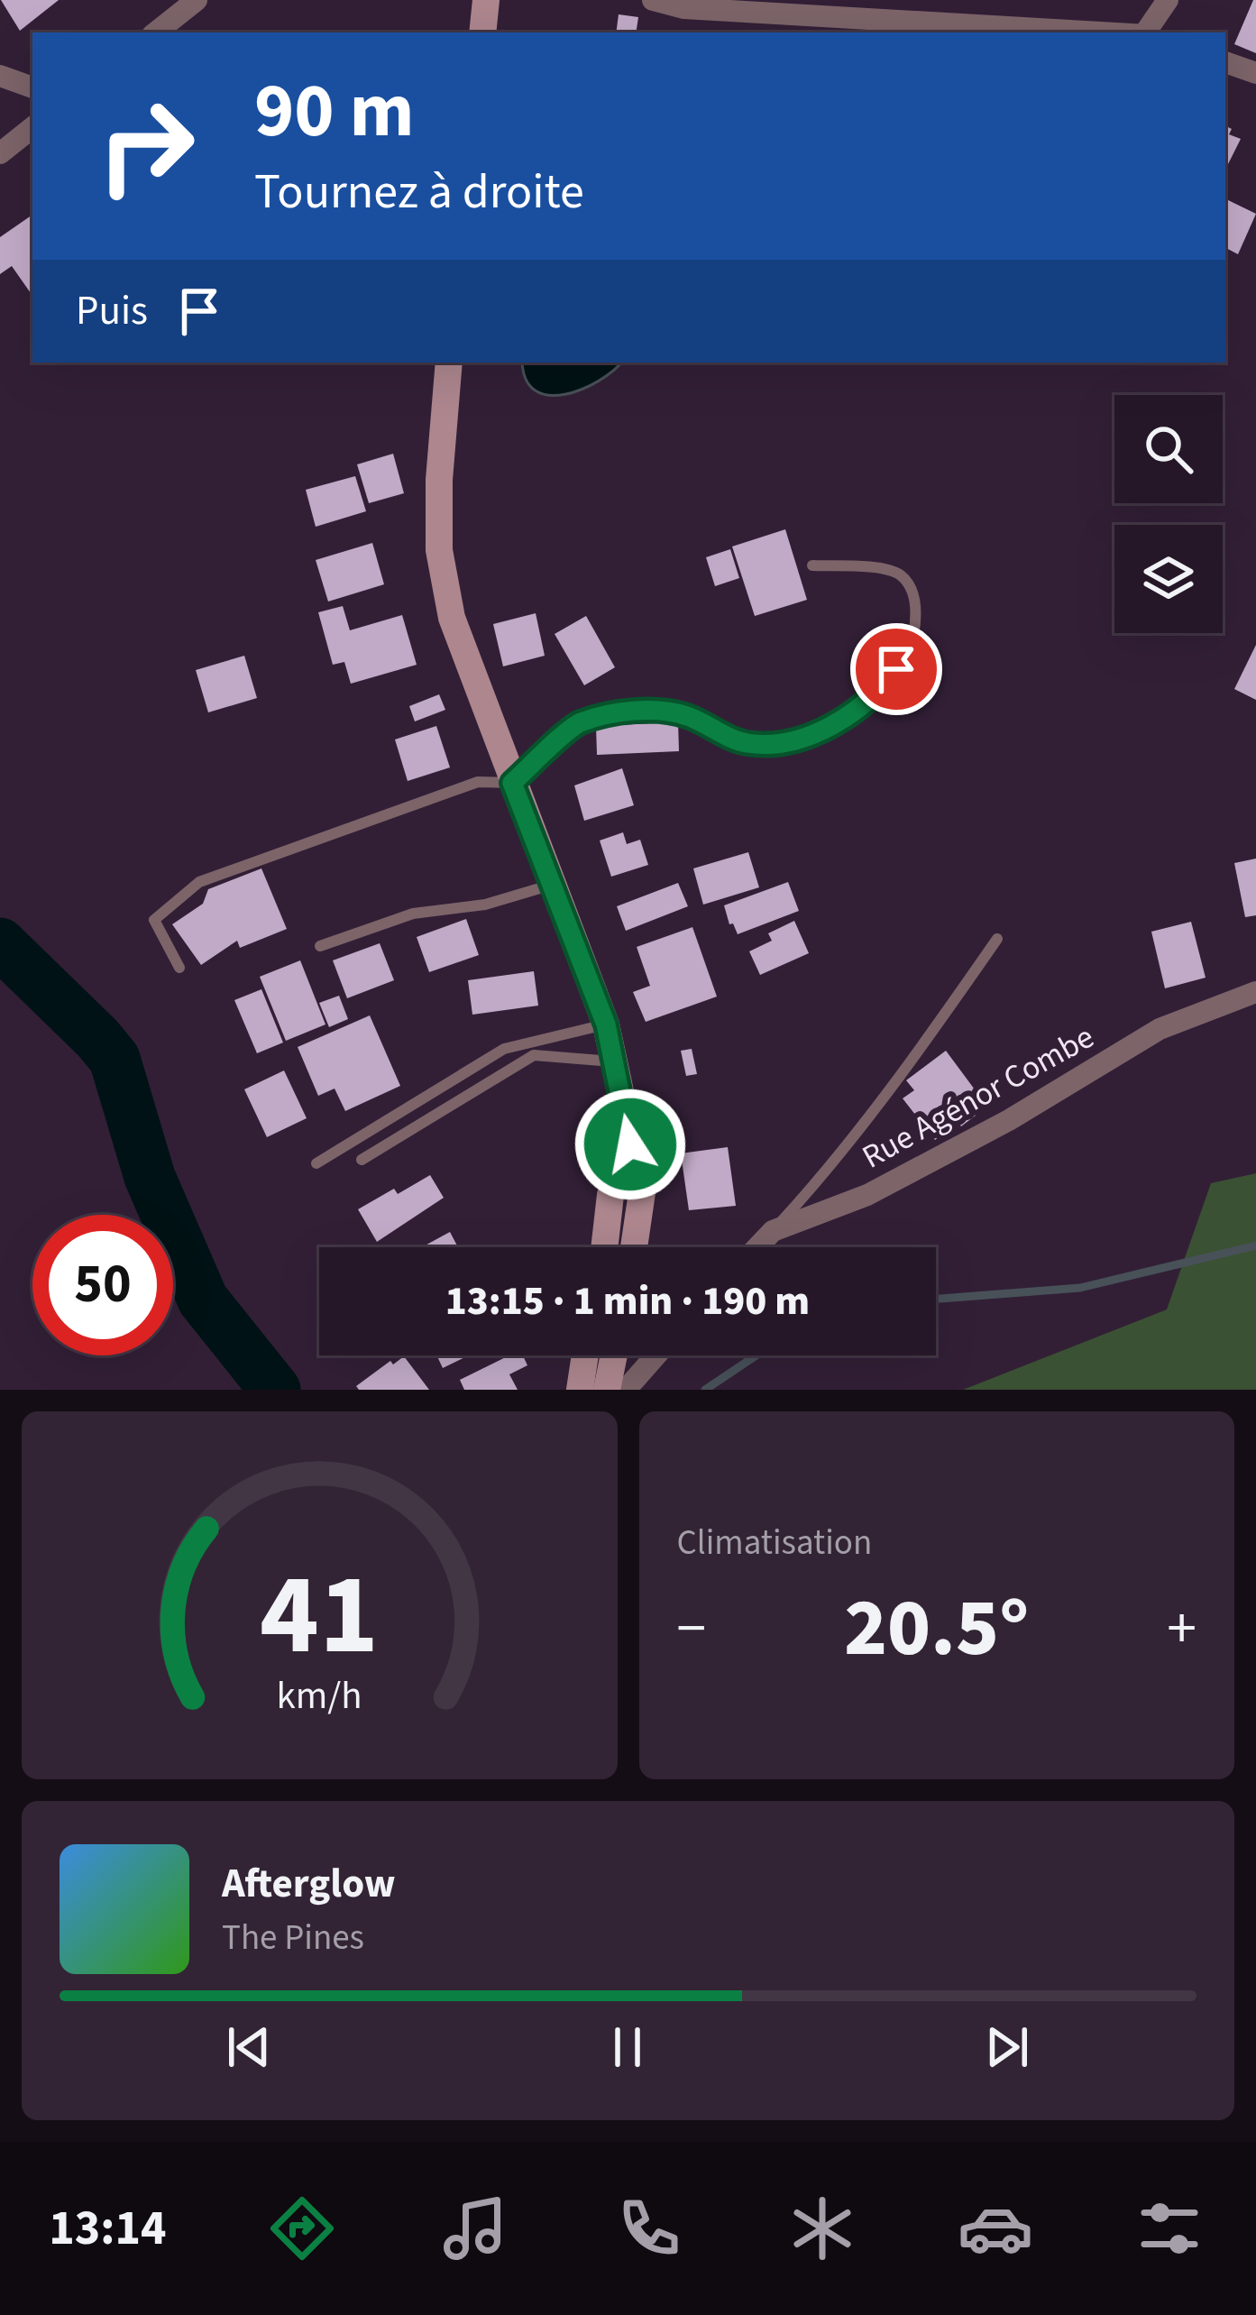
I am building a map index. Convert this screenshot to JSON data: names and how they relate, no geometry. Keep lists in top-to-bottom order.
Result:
{
  "streets": {
    "street": ["Rue Agénor Combe"]
  },
  "page": {
    "turn": ["90 m", "Tournez à droite"],
    "then": "Puis",
    "limit": "50",
    "trip": "13:15 · 1 min · 190 m",
    "tile": "Climatisation",
    "heat": ["−", "20.5°", "+"],
    "song": ["Afterglow", "The Pines"],
    "tabs": "13:14",
    "gauge": ["41", "km/h"]
  }
}
